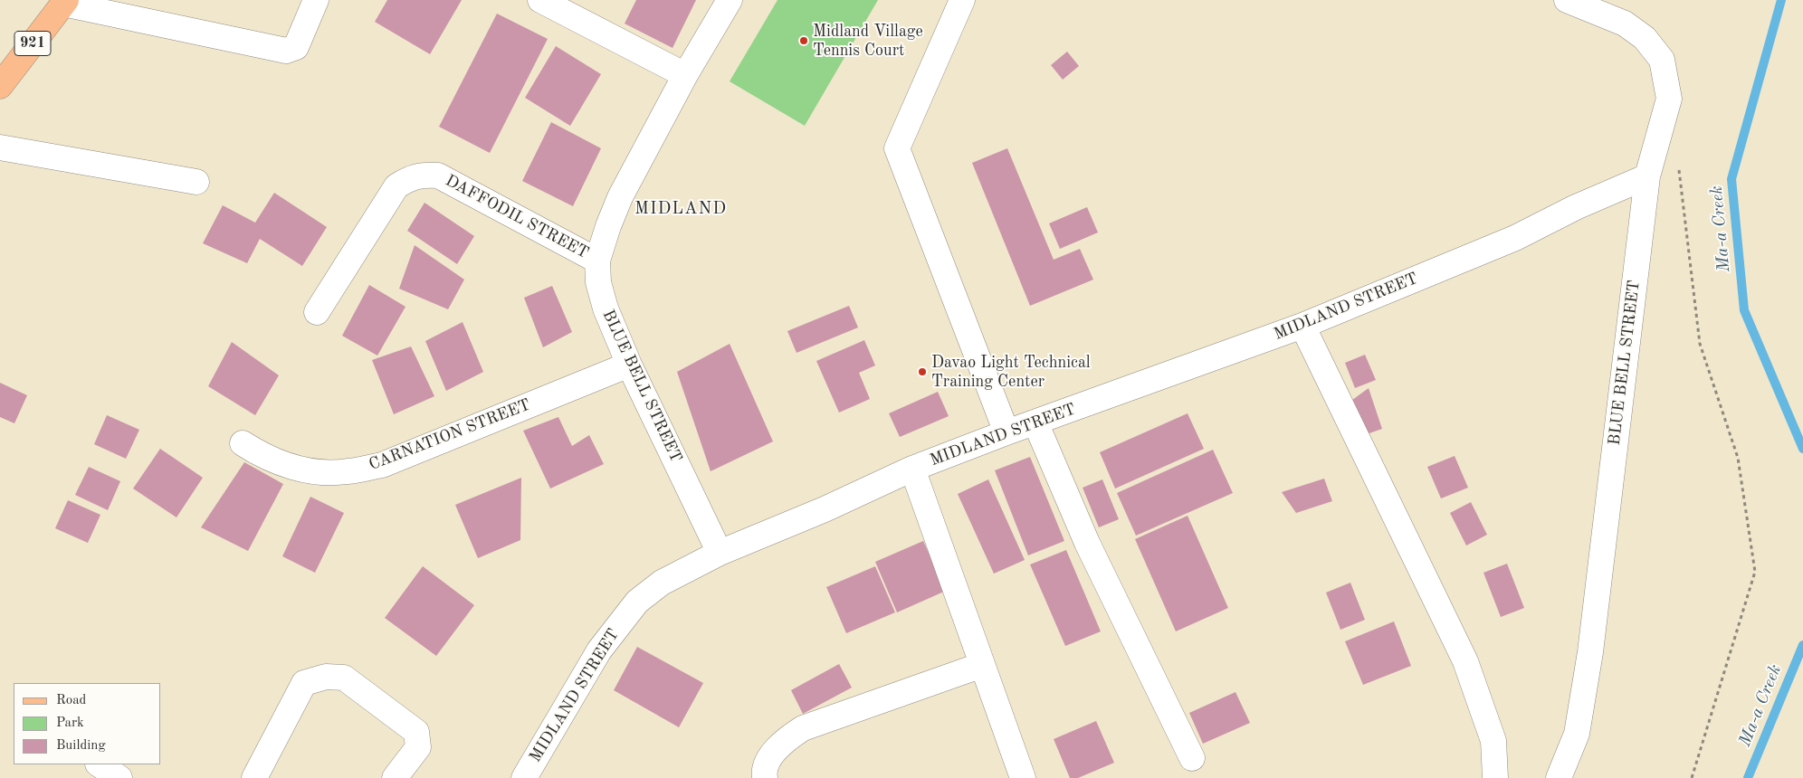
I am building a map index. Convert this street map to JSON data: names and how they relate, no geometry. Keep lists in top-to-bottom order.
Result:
{
  "streets": {
    "main road": ["921"],
    "street": [
      "DAFFODIL STREET",
      "MIDLAND STREET",
      "BLUE BELL STREET",
      "CARNATION STREET"
    ]
  },
  "crossings": [
    ["DAFFODIL STREET", "BLUE BELL STREET"],
    ["MIDLAND STREET", "BLUE BELL STREET"],
    ["BLUE BELL STREET", "CARNATION STREET"]
  ],
  "districts": ["MIDLAND"],
  "water": ["Ma-a Creek"],
  "places": ["Midland Village Tennis Court", "Davao Light Technical Training Center"],
  "legend": ["Road", "Park", "Building"]
}
